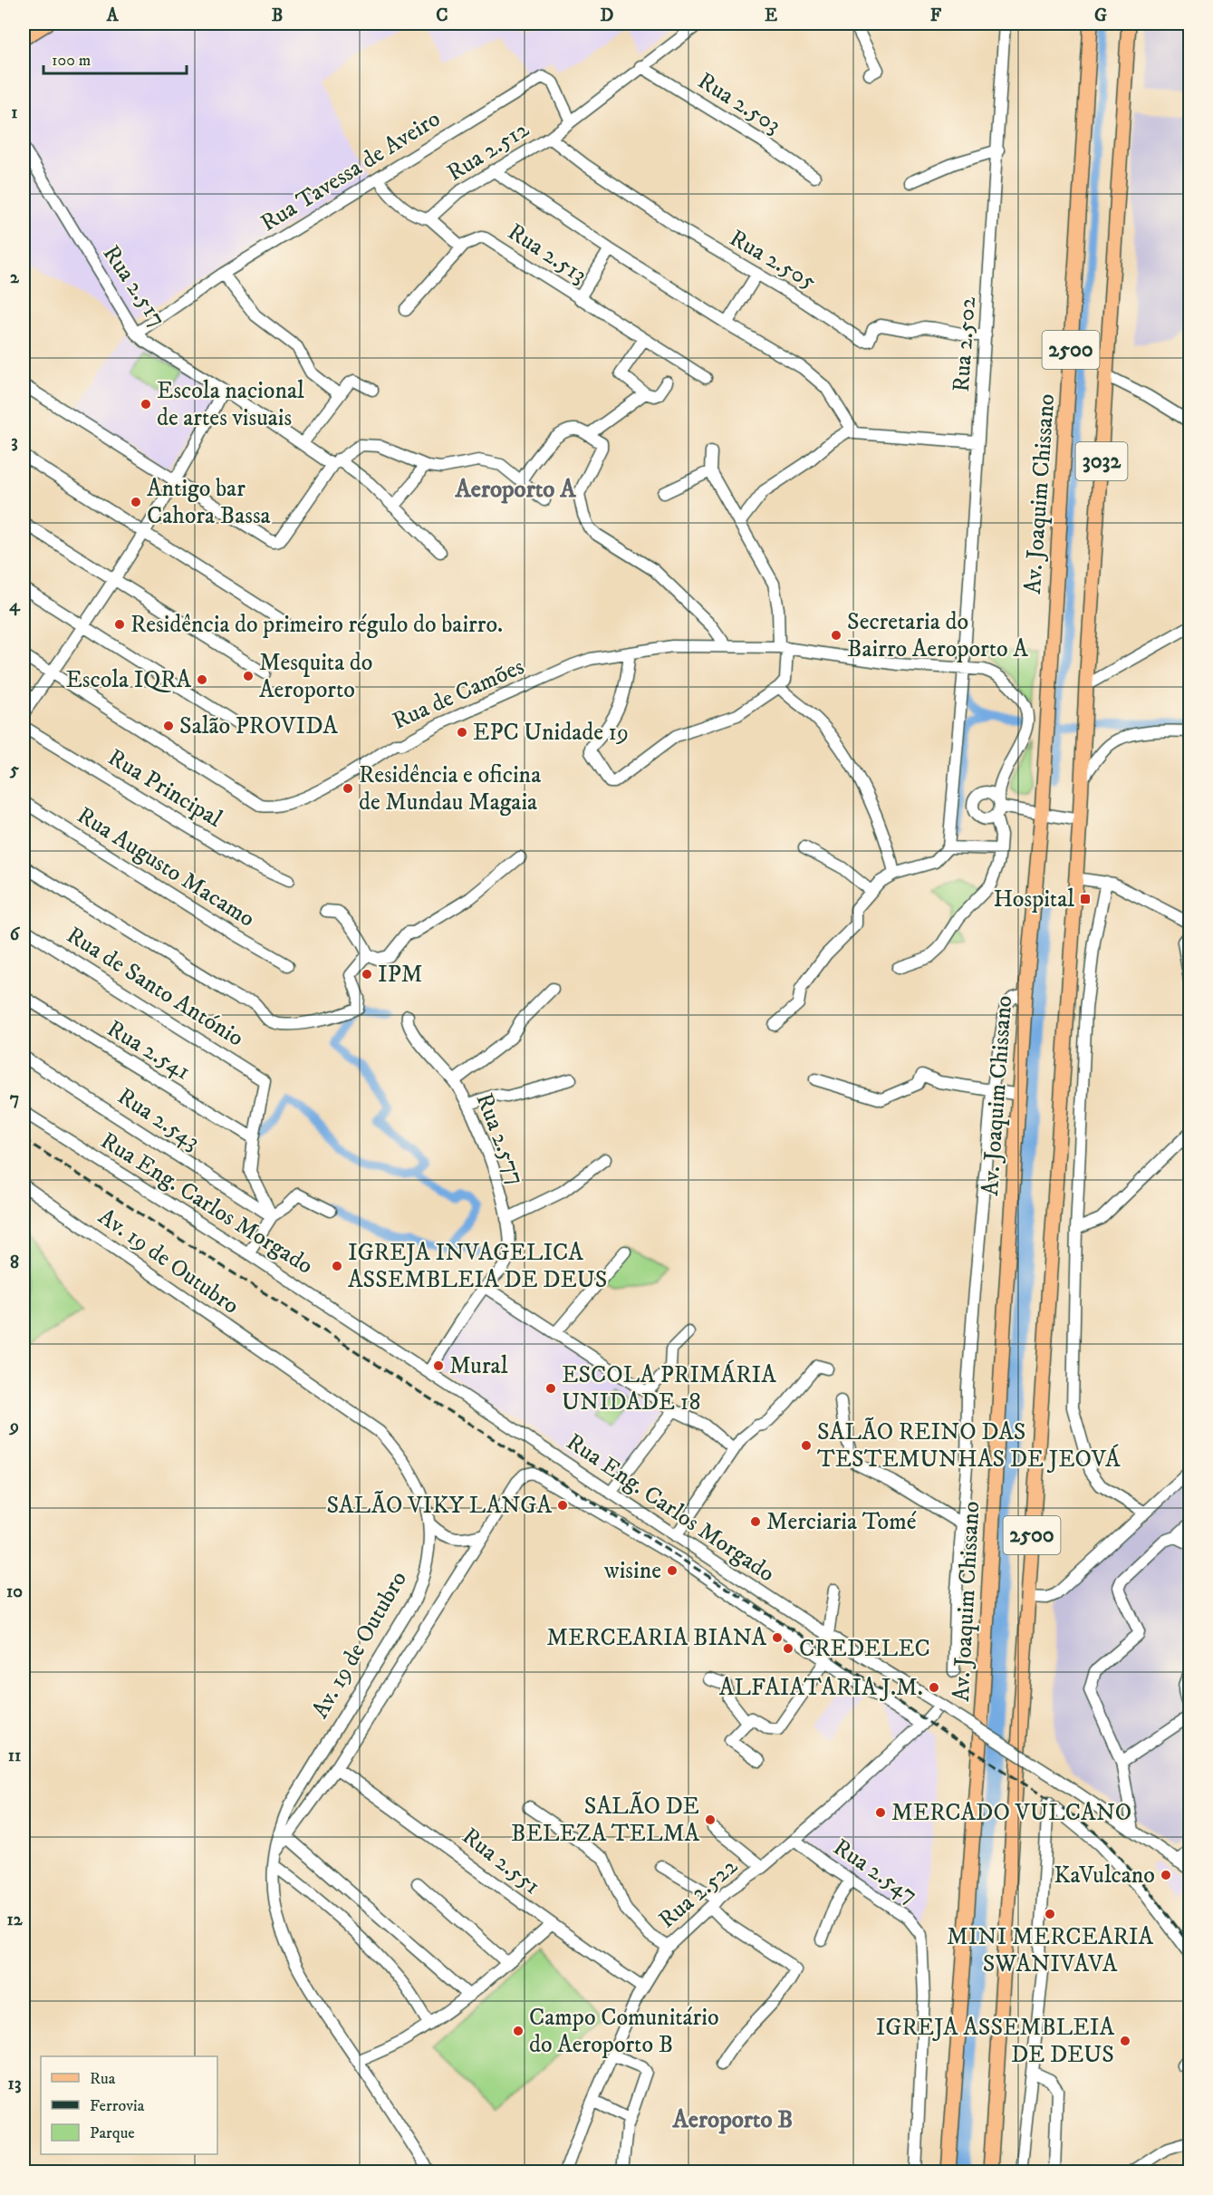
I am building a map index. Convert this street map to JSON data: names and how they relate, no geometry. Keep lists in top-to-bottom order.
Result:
{
  "streets": {
    "main road": ["2500", "3032", "Av. Joaquim Chissano"],
    "street": [
      "Rua 2.503",
      "Rua 2.512",
      "Rua Tavessa de Aveiro",
      "Rua 2.513",
      "Rua 2.505",
      "Rua 2.517",
      "Rua 2.502",
      "Rua de Camões",
      "Rua Principal",
      "Rua Augusto Macamo",
      "Rua de Santo António",
      "Rua 2.541",
      "Rua 2.543",
      "Rua 2.577",
      "Rua Eng. Carlos Morgado",
      "Av. 19 de Outubro",
      "Rua 2.551",
      "Rua 2.547",
      "Rua 2.522"
    ]
  },
  "crossings": [
    ["Rua 2.503", "Rua 2.512"],
    ["Rua 2.512", "Rua Tavessa de Aveiro"],
    ["Rua 2.512", "Rua 2.505"],
    ["Rua Tavessa de Aveiro", "Rua 2.517"],
    ["Rua 2.505", "Rua 2.502"],
    ["Rua 2.502", "Rua de Camões"],
    ["2500", "3032"],
    ["Rua de Santo António", "Rua 2.541"],
    ["Rua 2.577", "Rua Eng. Carlos Morgado"],
    ["Rua Eng. Carlos Morgado", "Rua 2.522"],
    ["Rua 2.551", "Rua 2.522"],
    ["Rua 2.547", "Rua 2.522"]
  ],
  "districts": ["Aeroporto A", "Aeroporto B"],
  "places": {
    "other": [
      "Escola nacional de artes visuais",
      "Antigo bar Cahora Bassa",
      "Residência do primeiro régulo do bairro.",
      "Secretaria do Bairro Aeroporto A",
      "Mesquita do Aeroporto",
      "Escola IQRA",
      "Salão PROVIDA",
      "EPC Unidade 19",
      "Residência e oficina de Mundau Magaia",
      "IPM",
      "IGREJA INVAGELICA ASSEMBLEIA DE DEUS",
      "Mural",
      "ESCOLA PRIMÁRIA UNIDADE 18",
      "SALÃO REINO DAS TESTEMUNHAS DE JEOVÁ",
      "SALÃO VIKY LANGA",
      "Merciaria Tomé",
      "wisine",
      "MERCEARIA BIANA",
      "CREDELEC",
      "ALFAIATARIA J.M.",
      "MERCADO VULCANO",
      "SALÃO DE BELEZA TELMA",
      "KaVulcano",
      "MINI MERCEARIA SWANIVAVA",
      "Campo Comunitário do Aeroporto B",
      "IGREJA ASSEMBLEIA DE DEUS"
    ],
    "transit": ["Hospital"]
  },
  "legend": ["Rua", "Ferrovia", "Parque"],
  "scale_bar": "100 m",
  "grid": {
    "columns": [
      "A",
      "B",
      "C",
      "D",
      "E",
      "F",
      "G"
    ],
    "rows": [
      "1",
      "2",
      "3",
      "4",
      "5",
      "6",
      "7",
      "8",
      "9",
      "10",
      "11",
      "12",
      "13"
    ]
  }
}
